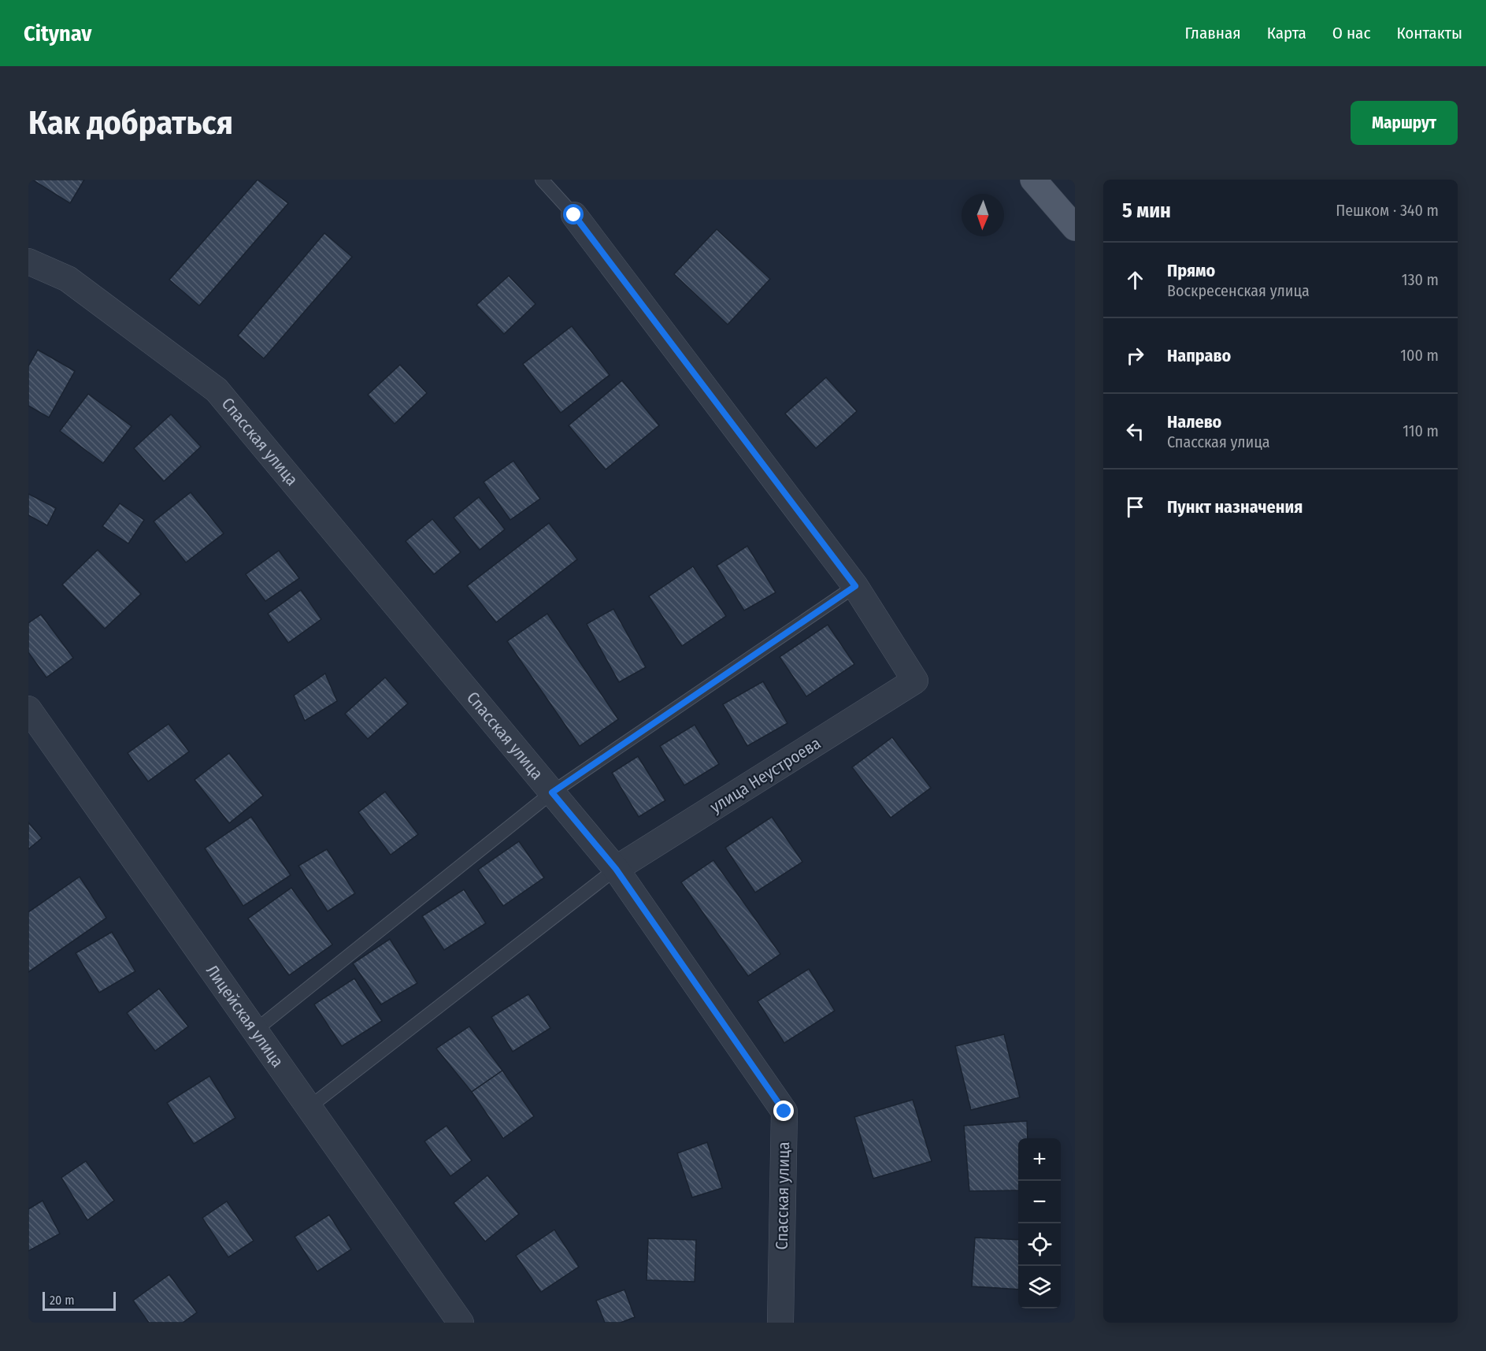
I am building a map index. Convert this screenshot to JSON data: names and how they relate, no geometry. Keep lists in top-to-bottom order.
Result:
{
  "streets": {
    "street": ["Спасская улица", "улица Неустроева", "Лицейская улица"]
  },
  "crossings": [
    ["Спасская улица", "улица Неустроева"]
  ],
  "scale_bar": "20 m",
  "north": "bottom",
  "page": {
    "header": "Citynav",
    "nav": [
      "Главная",
      "Карта",
      "О нас",
      "Контакты"
    ],
    "buttons": "Маршрут",
    "title": "Как добраться",
    "heading": ["5 мин", "Пешком · 340 m"],
    "list": [
      ["Прямо", "Воскресенская улица", "130 m"],
      ["Направо", "100 m"],
      ["Налево", "Спасская улица", "110 m"],
      "Пункт назначения"
    ],
    "map_buttons": ["+", "−"],
    "scale": "20 m"
  }
}
